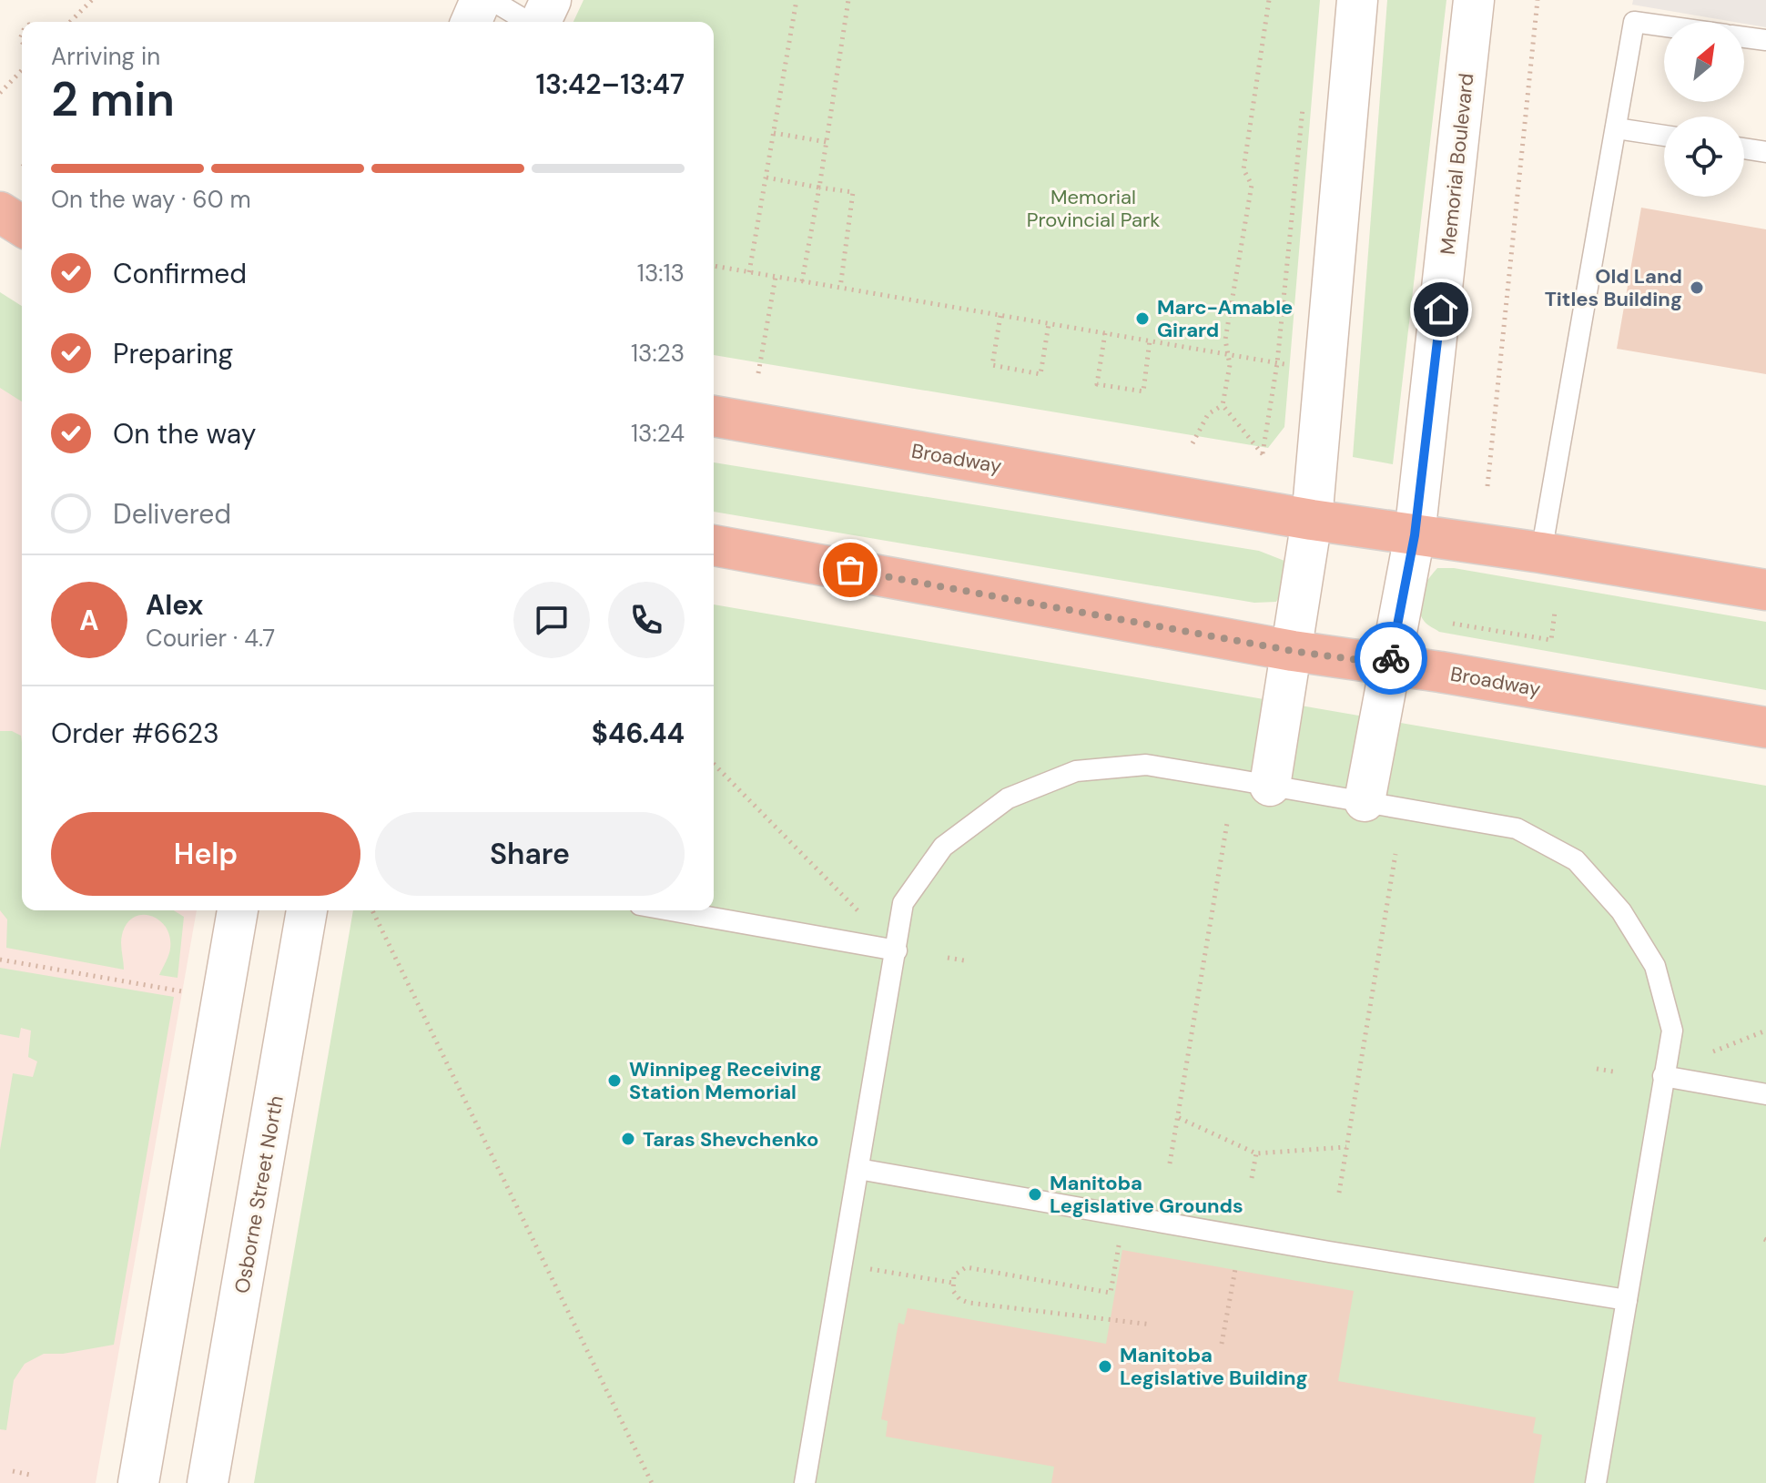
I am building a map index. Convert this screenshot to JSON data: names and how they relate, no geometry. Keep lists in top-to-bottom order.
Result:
{
  "streets": {
    "highway": ["Broadway"],
    "street": ["Memorial Boulevard", "Osborne Street North"]
  },
  "crossings": [
    ["Memorial Boulevard", "Broadway"]
  ],
  "parks": ["Memorial Provincial Park"],
  "places": [
    "Old Land Titles Building",
    "Marc-Amable Girard",
    "Winnipeg Receiving Station Memorial",
    "Taras Shevchenko",
    "Manitoba Legislative Grounds",
    "Manitoba Legislative Building"
  ],
  "north": "top right",
  "page": {
    "heading": ["2 min", "Arriving in", "13:42–13:47"],
    "panel": [
      "Alex",
      "Courier · 4.7",
      "Order #6623",
      "$46.44"
    ],
    "bar": "On the way · 60 m",
    "list": [
      ["Confirmed", "13:13"],
      ["Preparing", "13:23"],
      ["On the way", "13:24"],
      "Delivered"
    ],
    "round": "A",
    "buttons": ["Help", "Share"]
  }
}
